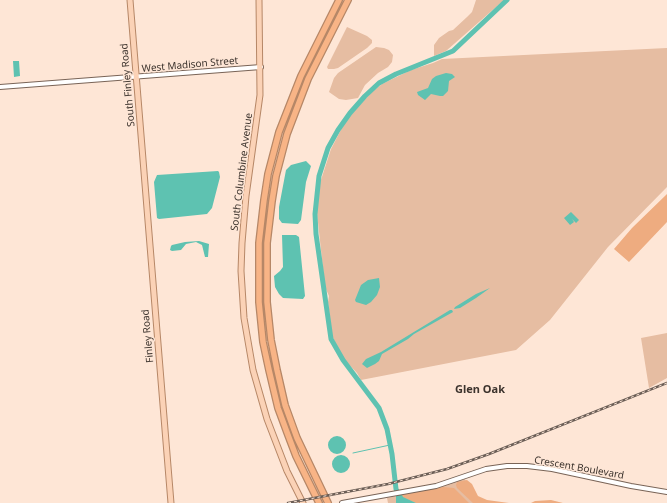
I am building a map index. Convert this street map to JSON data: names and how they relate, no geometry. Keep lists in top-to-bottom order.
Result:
{
  "streets": {
    "main road": ["South Finley Road", "South Columbine Avenue", "Finley Road"],
    "street": ["West Madison Street", "Crescent Boulevard"]
  },
  "crossings": [
    ["West Madison Street", "South Finley Road"],
    ["West Madison Street", "South Columbine Avenue"],
    ["South Finley Road", "Finley Road"]
  ],
  "districts": ["Glen Oak"]
}
